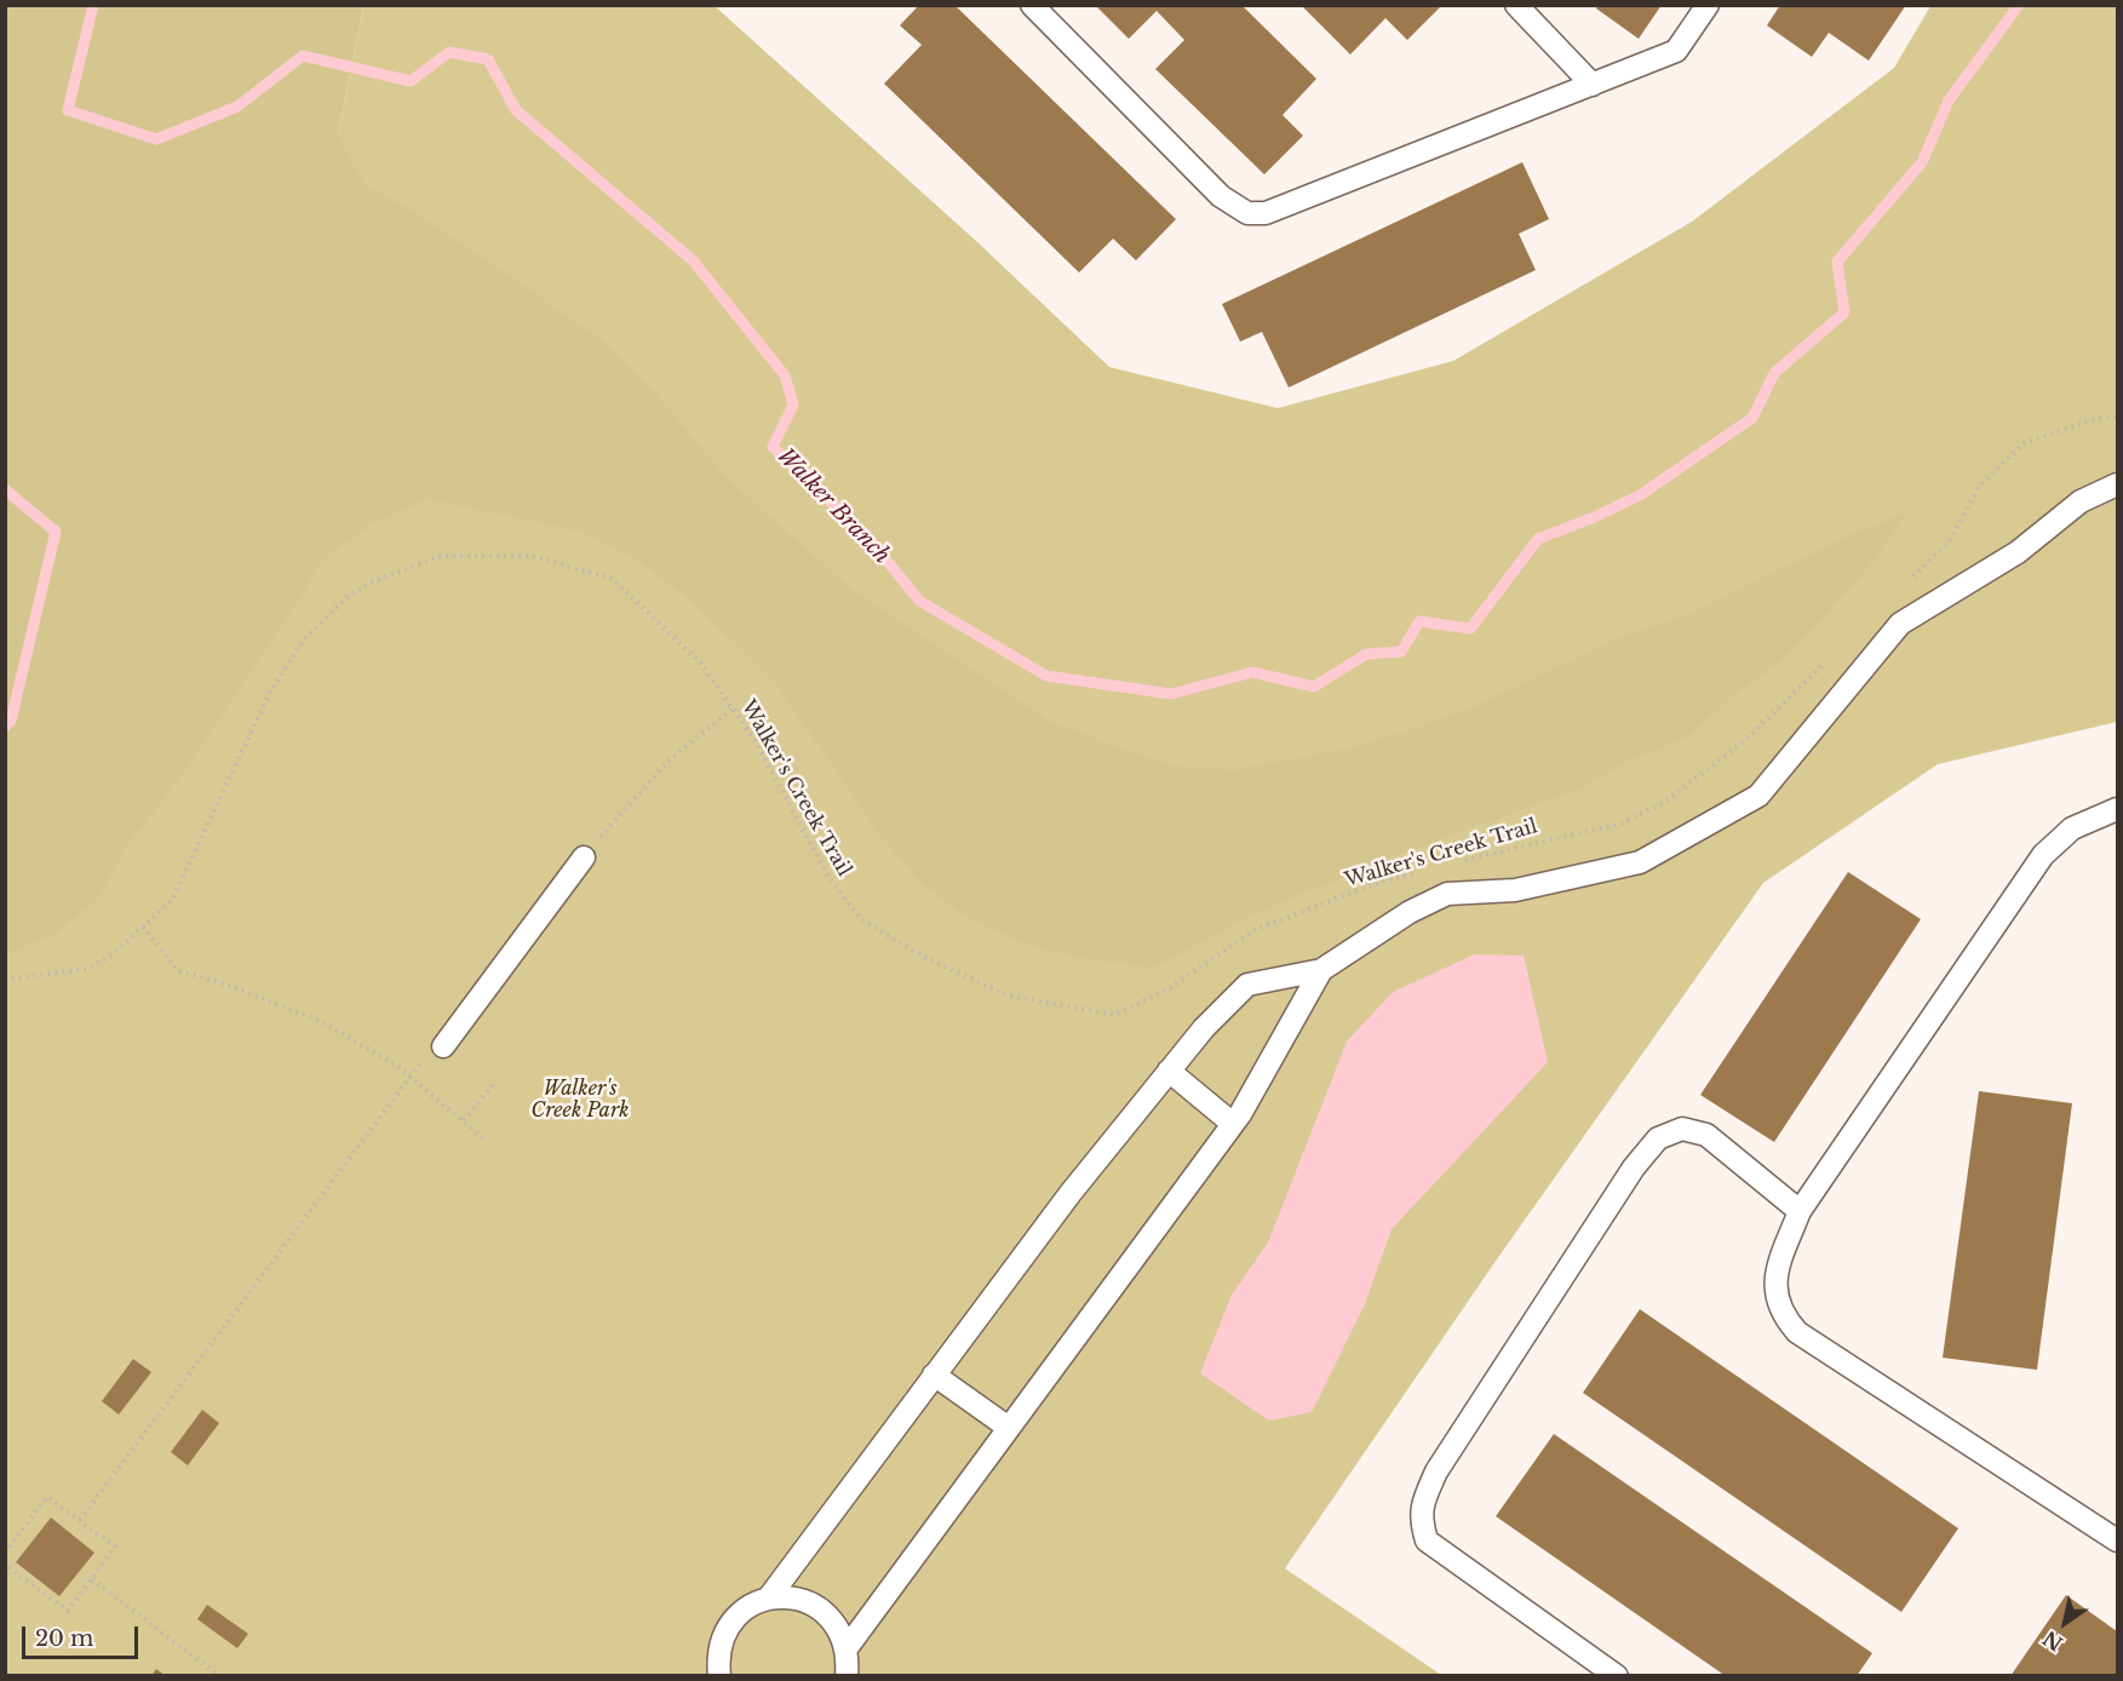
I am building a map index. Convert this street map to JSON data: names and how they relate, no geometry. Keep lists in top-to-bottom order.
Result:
{
  "streets": {
    "path": ["Walker's Creek Trail"]
  },
  "water": ["Walker Branch"],
  "parks": ["Walker's Creek Park"],
  "scale_bar": "20 m",
  "north": "bottom left"
}
